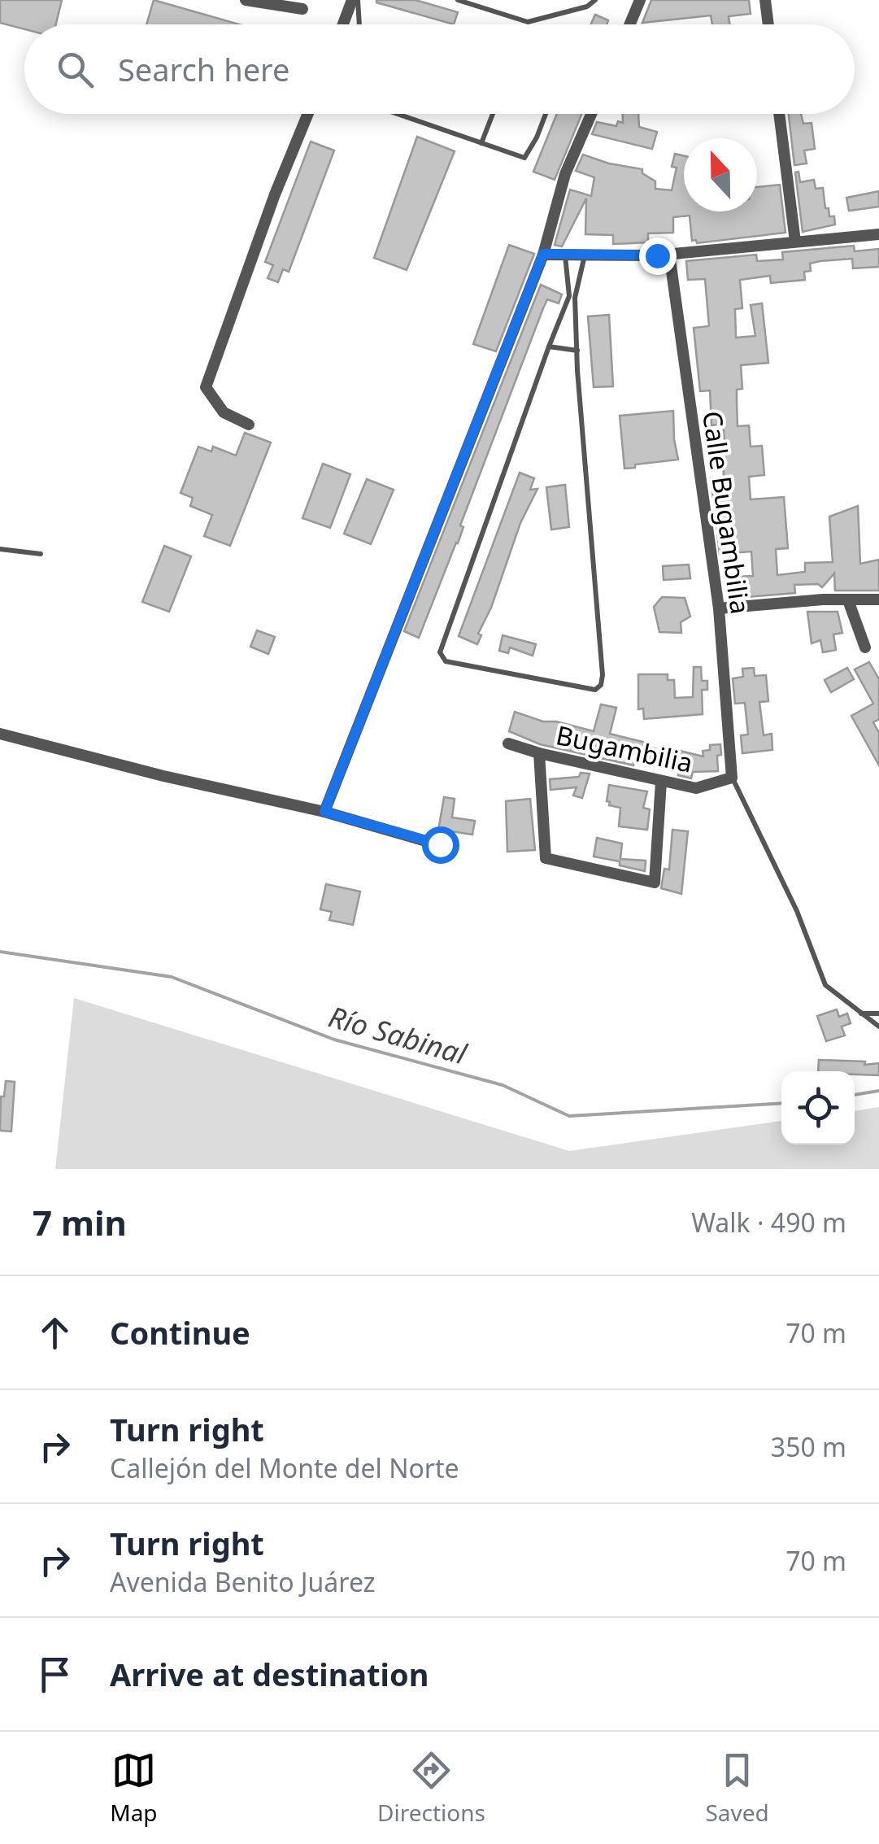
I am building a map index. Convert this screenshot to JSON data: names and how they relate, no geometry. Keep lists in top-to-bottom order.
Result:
{
  "streets": {
    "street": ["Calle Bugambilia", "Bugambilia"]
  },
  "crossings": [
    ["Calle Bugambilia", "Bugambilia"]
  ],
  "water": ["Río Sabinal"],
  "north": "top",
  "page": {
    "search": "Search here",
    "heading": ["7 min", "Walk · 490 m"],
    "list": [
      ["Continue", "70 m"],
      ["Turn right", "Callejón del Monte del Norte", "350 m"],
      ["Turn right", "Avenida Benito Juárez", "70 m"],
      "Arrive at destination"
    ],
    "nav": ["Map", "Directions", "Saved"]
  }
}
